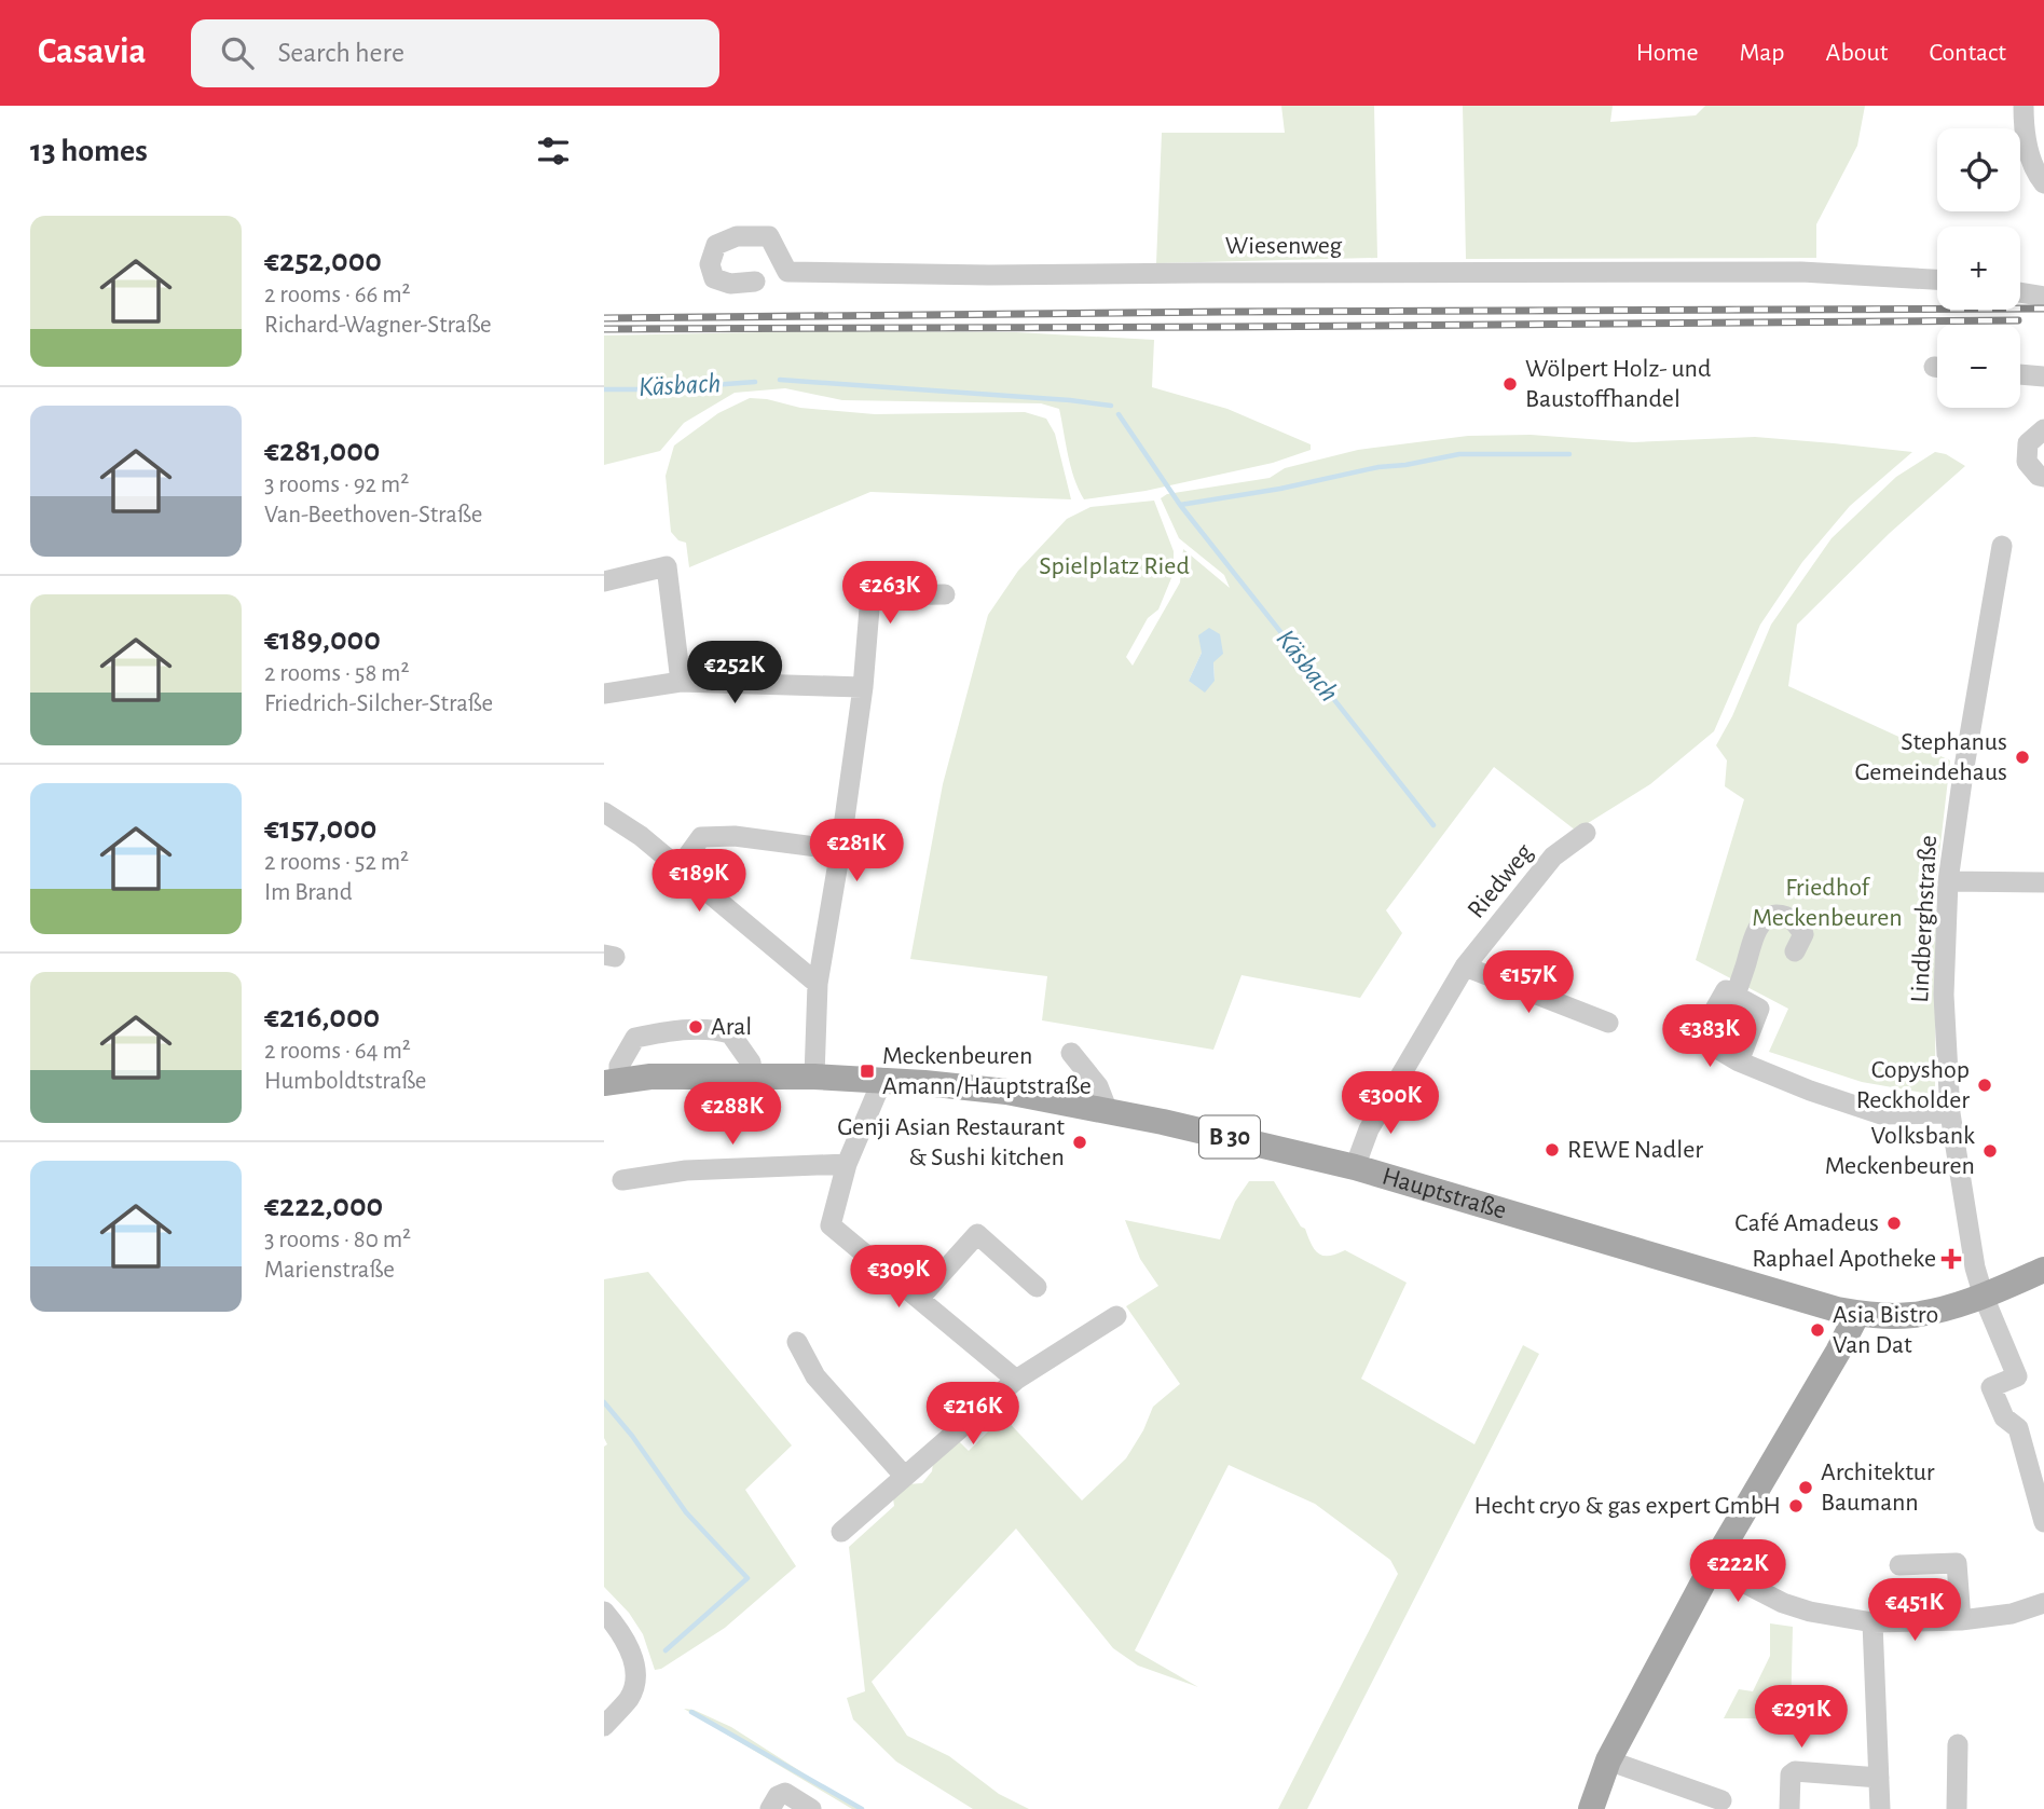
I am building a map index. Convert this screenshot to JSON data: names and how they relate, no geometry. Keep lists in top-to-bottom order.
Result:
{
  "streets": {
    "main road": ["B 30", "Hauptstraße"],
    "street": ["Wiesenweg", "Riedweg", "Lindberghstraße"]
  },
  "crossings": [
    ["Riedweg", "Hauptstraße"],
    ["Lindberghstraße", "Hauptstraße"]
  ],
  "water": ["Käsbach"],
  "parks": ["Spielplatz Ried", "Friedhof Meckenbeuren"],
  "places": {
    "other": [
      "Wölpert Holz- und Baustoffhandel",
      "Stephanus Gemeindehaus",
      "Aral",
      "Copyshop Reckholder",
      "Genji Asian Restaurant & Sushi kitchen",
      "REWE Nadler",
      "Volksbank Meckenbeuren",
      "Café Amadeus",
      "Asia Bistro Van Dat",
      "Architektur Baumann",
      "Hecht cryo & gas expert GmbH"
    ],
    "transit": ["Meckenbeuren Amann/Hauptstraße"],
    "health": ["Raphael Apotheke"]
  },
  "page": {
    "header": "Casavia",
    "search": "Search here",
    "nav": [
      "Home",
      "Map",
      "About",
      "Contact"
    ],
    "heading": "13 homes",
    "map_buttons": ["+", "−"],
    "list": [
      {
        "name": "€252,000",
        "note": "2 rooms · 66 m² · Richard-Wagner-Straße"
      },
      {
        "name": "€281,000",
        "note": "3 rooms · 92 m² · Van-Beethoven-Straße"
      },
      {
        "name": "€189,000",
        "note": "2 rooms · 58 m² · Friedrich-Silcher-Straße"
      },
      {
        "name": "€157,000",
        "note": "2 rooms · 52 m² · Im Brand"
      },
      {
        "name": "€216,000",
        "note": "2 rooms · 64 m² · Humboldtstraße"
      },
      {
        "name": "€222,000",
        "note": "3 rooms · 80 m² · Marienstraße"
      }
    ],
    "price": [
      "€263K",
      "€252K",
      "€281K",
      "€189K",
      "€157K",
      "€383K",
      "€300K",
      "€288K",
      "€309K",
      "€216K",
      "€222K",
      "€451K",
      "€291K"
    ]
  }
}
